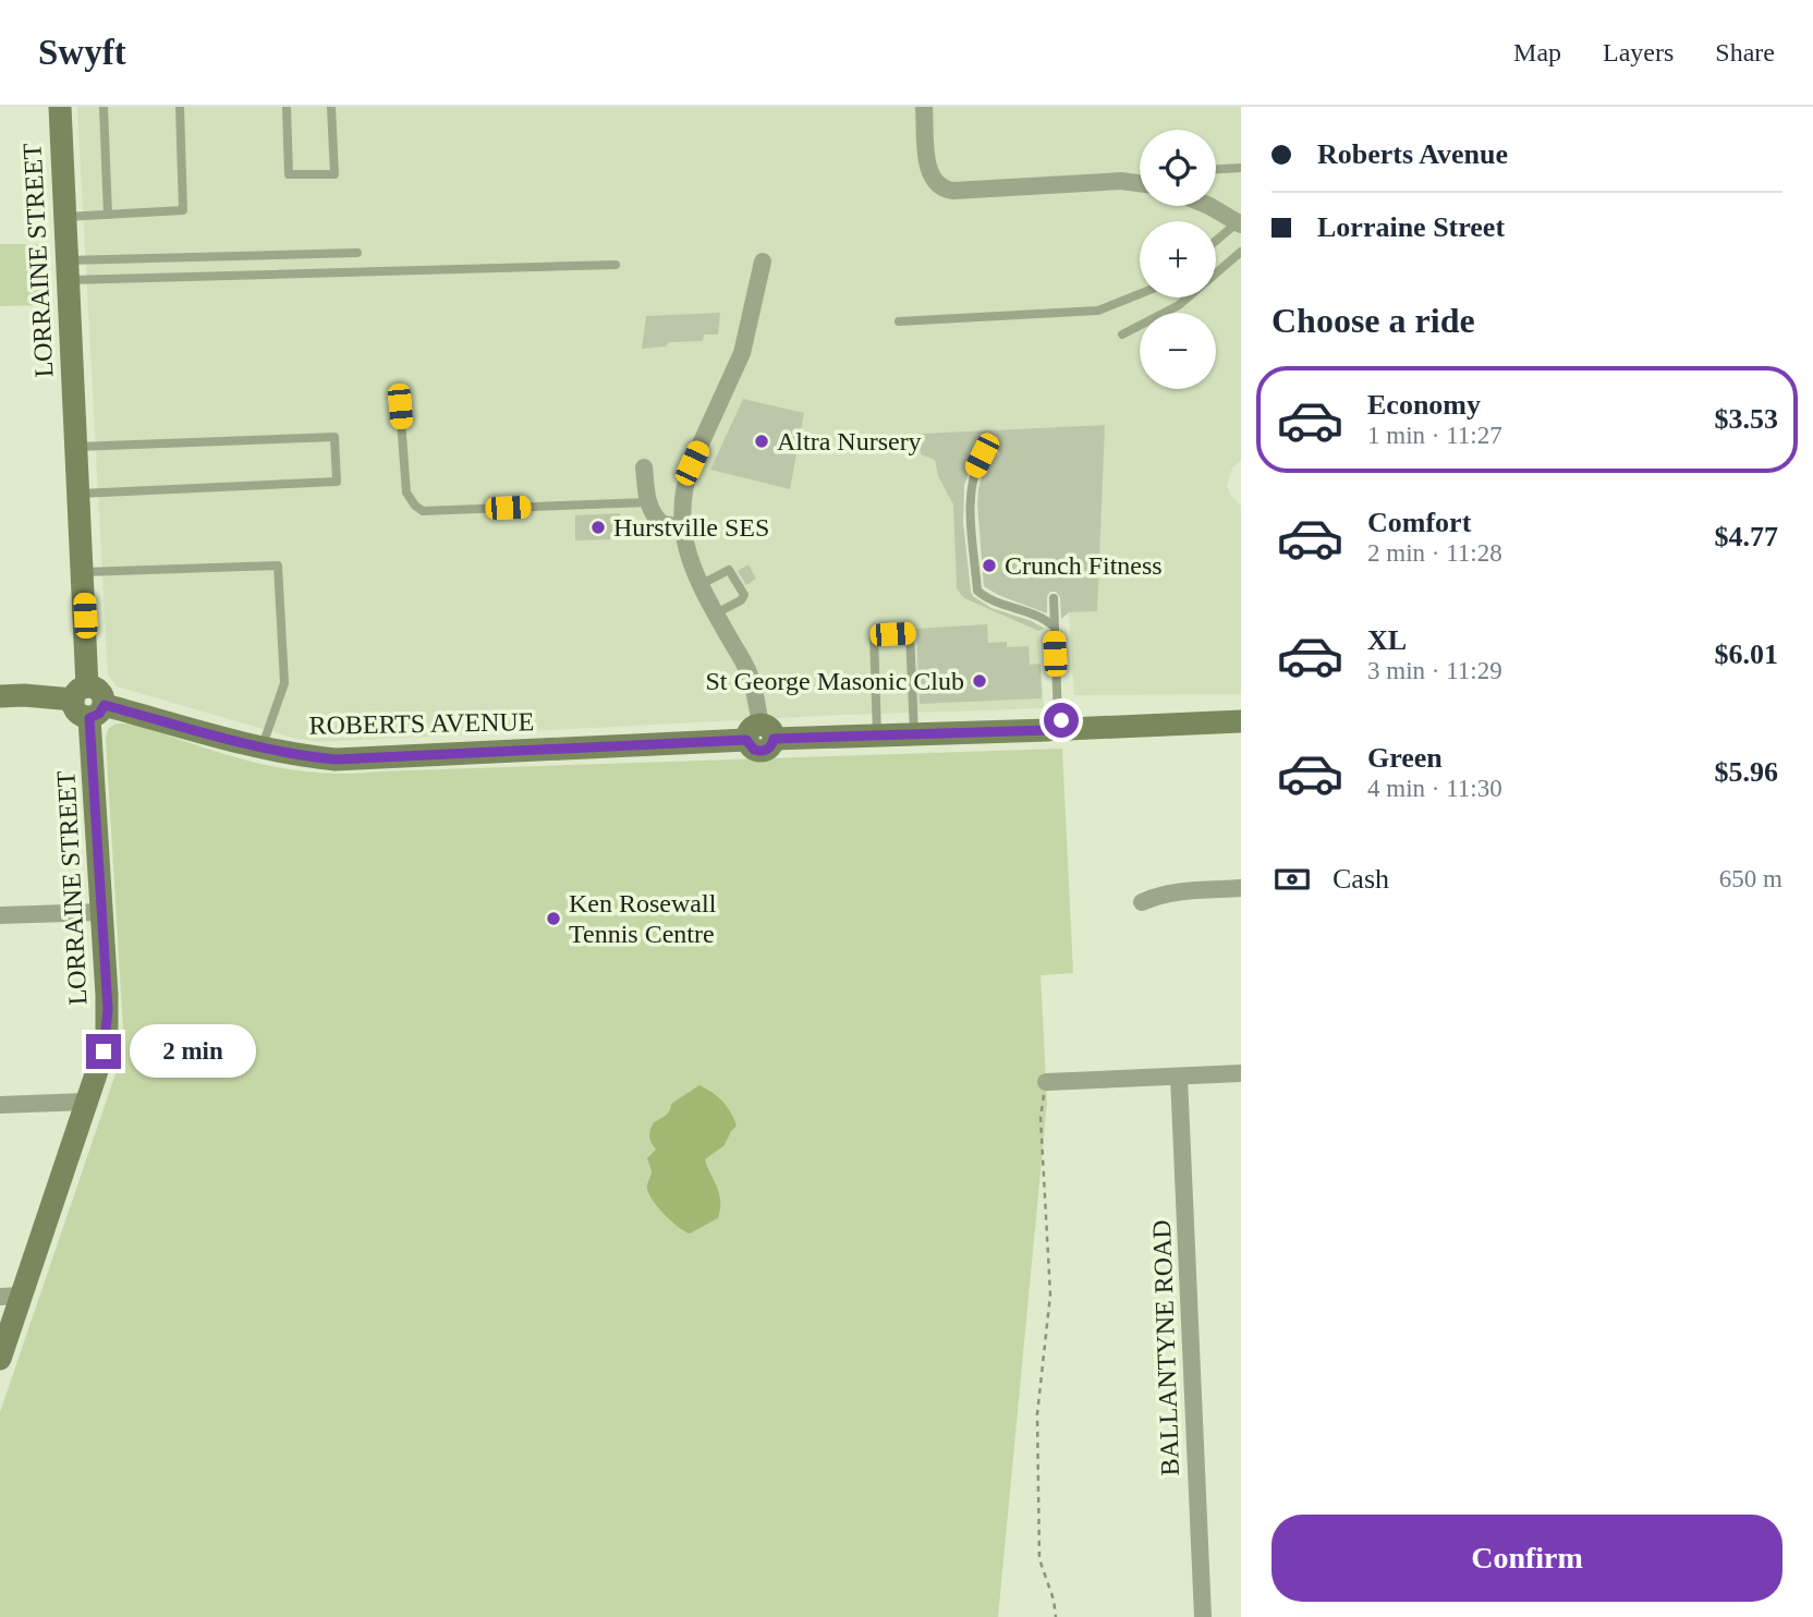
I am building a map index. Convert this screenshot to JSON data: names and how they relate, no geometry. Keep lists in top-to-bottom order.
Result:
{
  "streets": {
    "street": ["LORRAINE STREET", "ROBERTS AVENUE", "BALLANTYNE ROAD"]
  },
  "crossings": [
    ["LORRAINE STREET", "ROBERTS AVENUE"]
  ],
  "places": [
    "Altra Nursery",
    "Hurstville SES",
    "Crunch Fitness",
    "St George Masonic Club",
    "Ken Rosewall Tennis Centre"
  ],
  "page": {
    "header": "Swyft",
    "nav": ["Map", "Layers", "Share"],
    "banner": ["Roberts Avenue", "Lorraine Street"],
    "map_buttons": ["+", "−"],
    "heading": "Choose a ride",
    "list": [
      {
        "name": "Economy",
        "note": "1 min · 11:27",
        "value": "$3.53"
      },
      {
        "name": "Comfort",
        "note": "2 min · 11:28",
        "value": "$4.77"
      },
      {
        "name": "XL",
        "note": "3 min · 11:29",
        "value": "$6.01"
      },
      {
        "name": "Green",
        "note": "4 min · 11:30",
        "value": "$5.96"
      }
    ],
    "pay": ["Cash", "650 m"],
    "bubble": "2 min",
    "buttons": "Confirm"
  }
}
